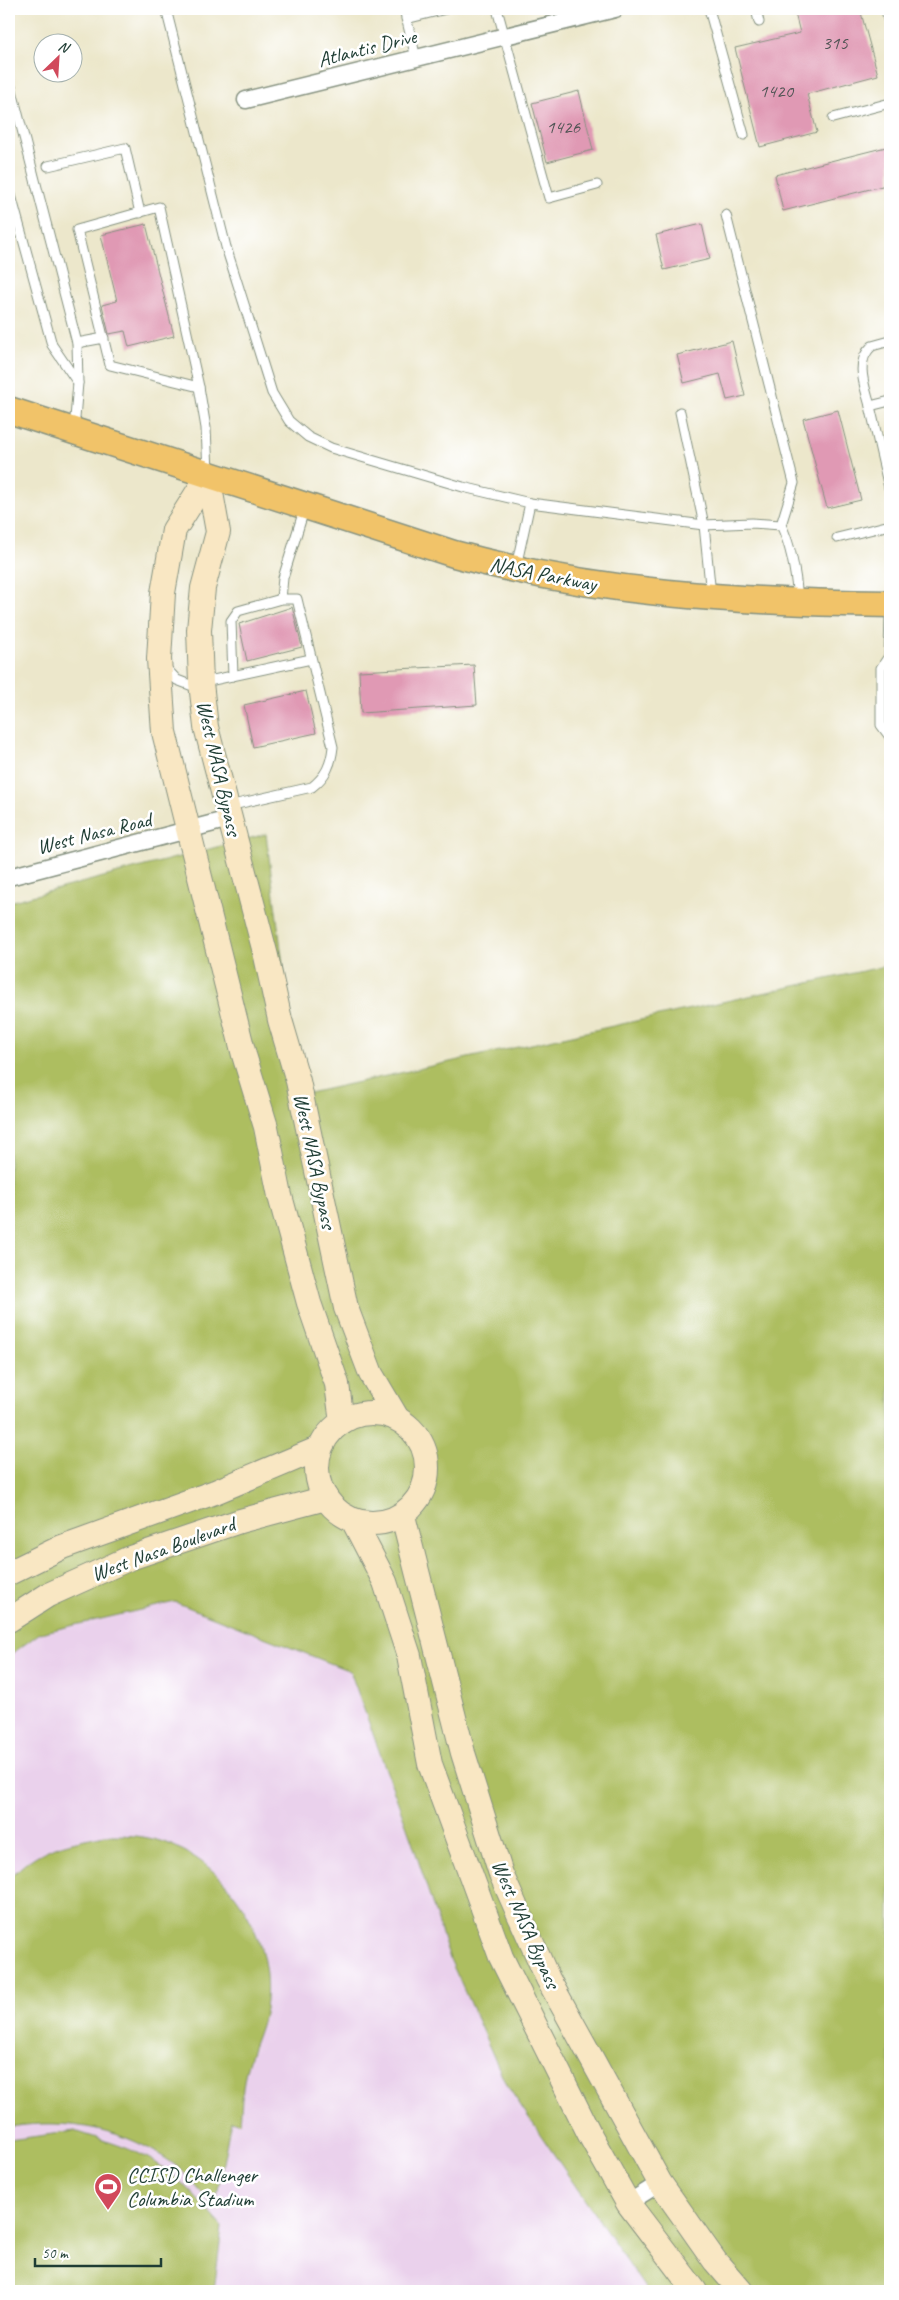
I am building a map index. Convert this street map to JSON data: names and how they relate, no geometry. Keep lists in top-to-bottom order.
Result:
{
  "streets": {
    "main road": ["NASA Parkway"],
    "street": [
      "Atlantis Drive",
      "West NASA Bypass",
      "West Nasa Road",
      "West Nasa Boulevard"
    ]
  },
  "crossings": [
    ["NASA Parkway", "West NASA Bypass"],
    ["West NASA Bypass", "West Nasa Road"],
    ["West NASA Bypass", "West Nasa Boulevard"]
  ],
  "places": {
    "sports": ["CCISD Challenger Columbia Stadium"]
  },
  "house_numbers": ["315", "1420", "1426"],
  "scale_bar": "50 m",
  "north": "top right"
}
